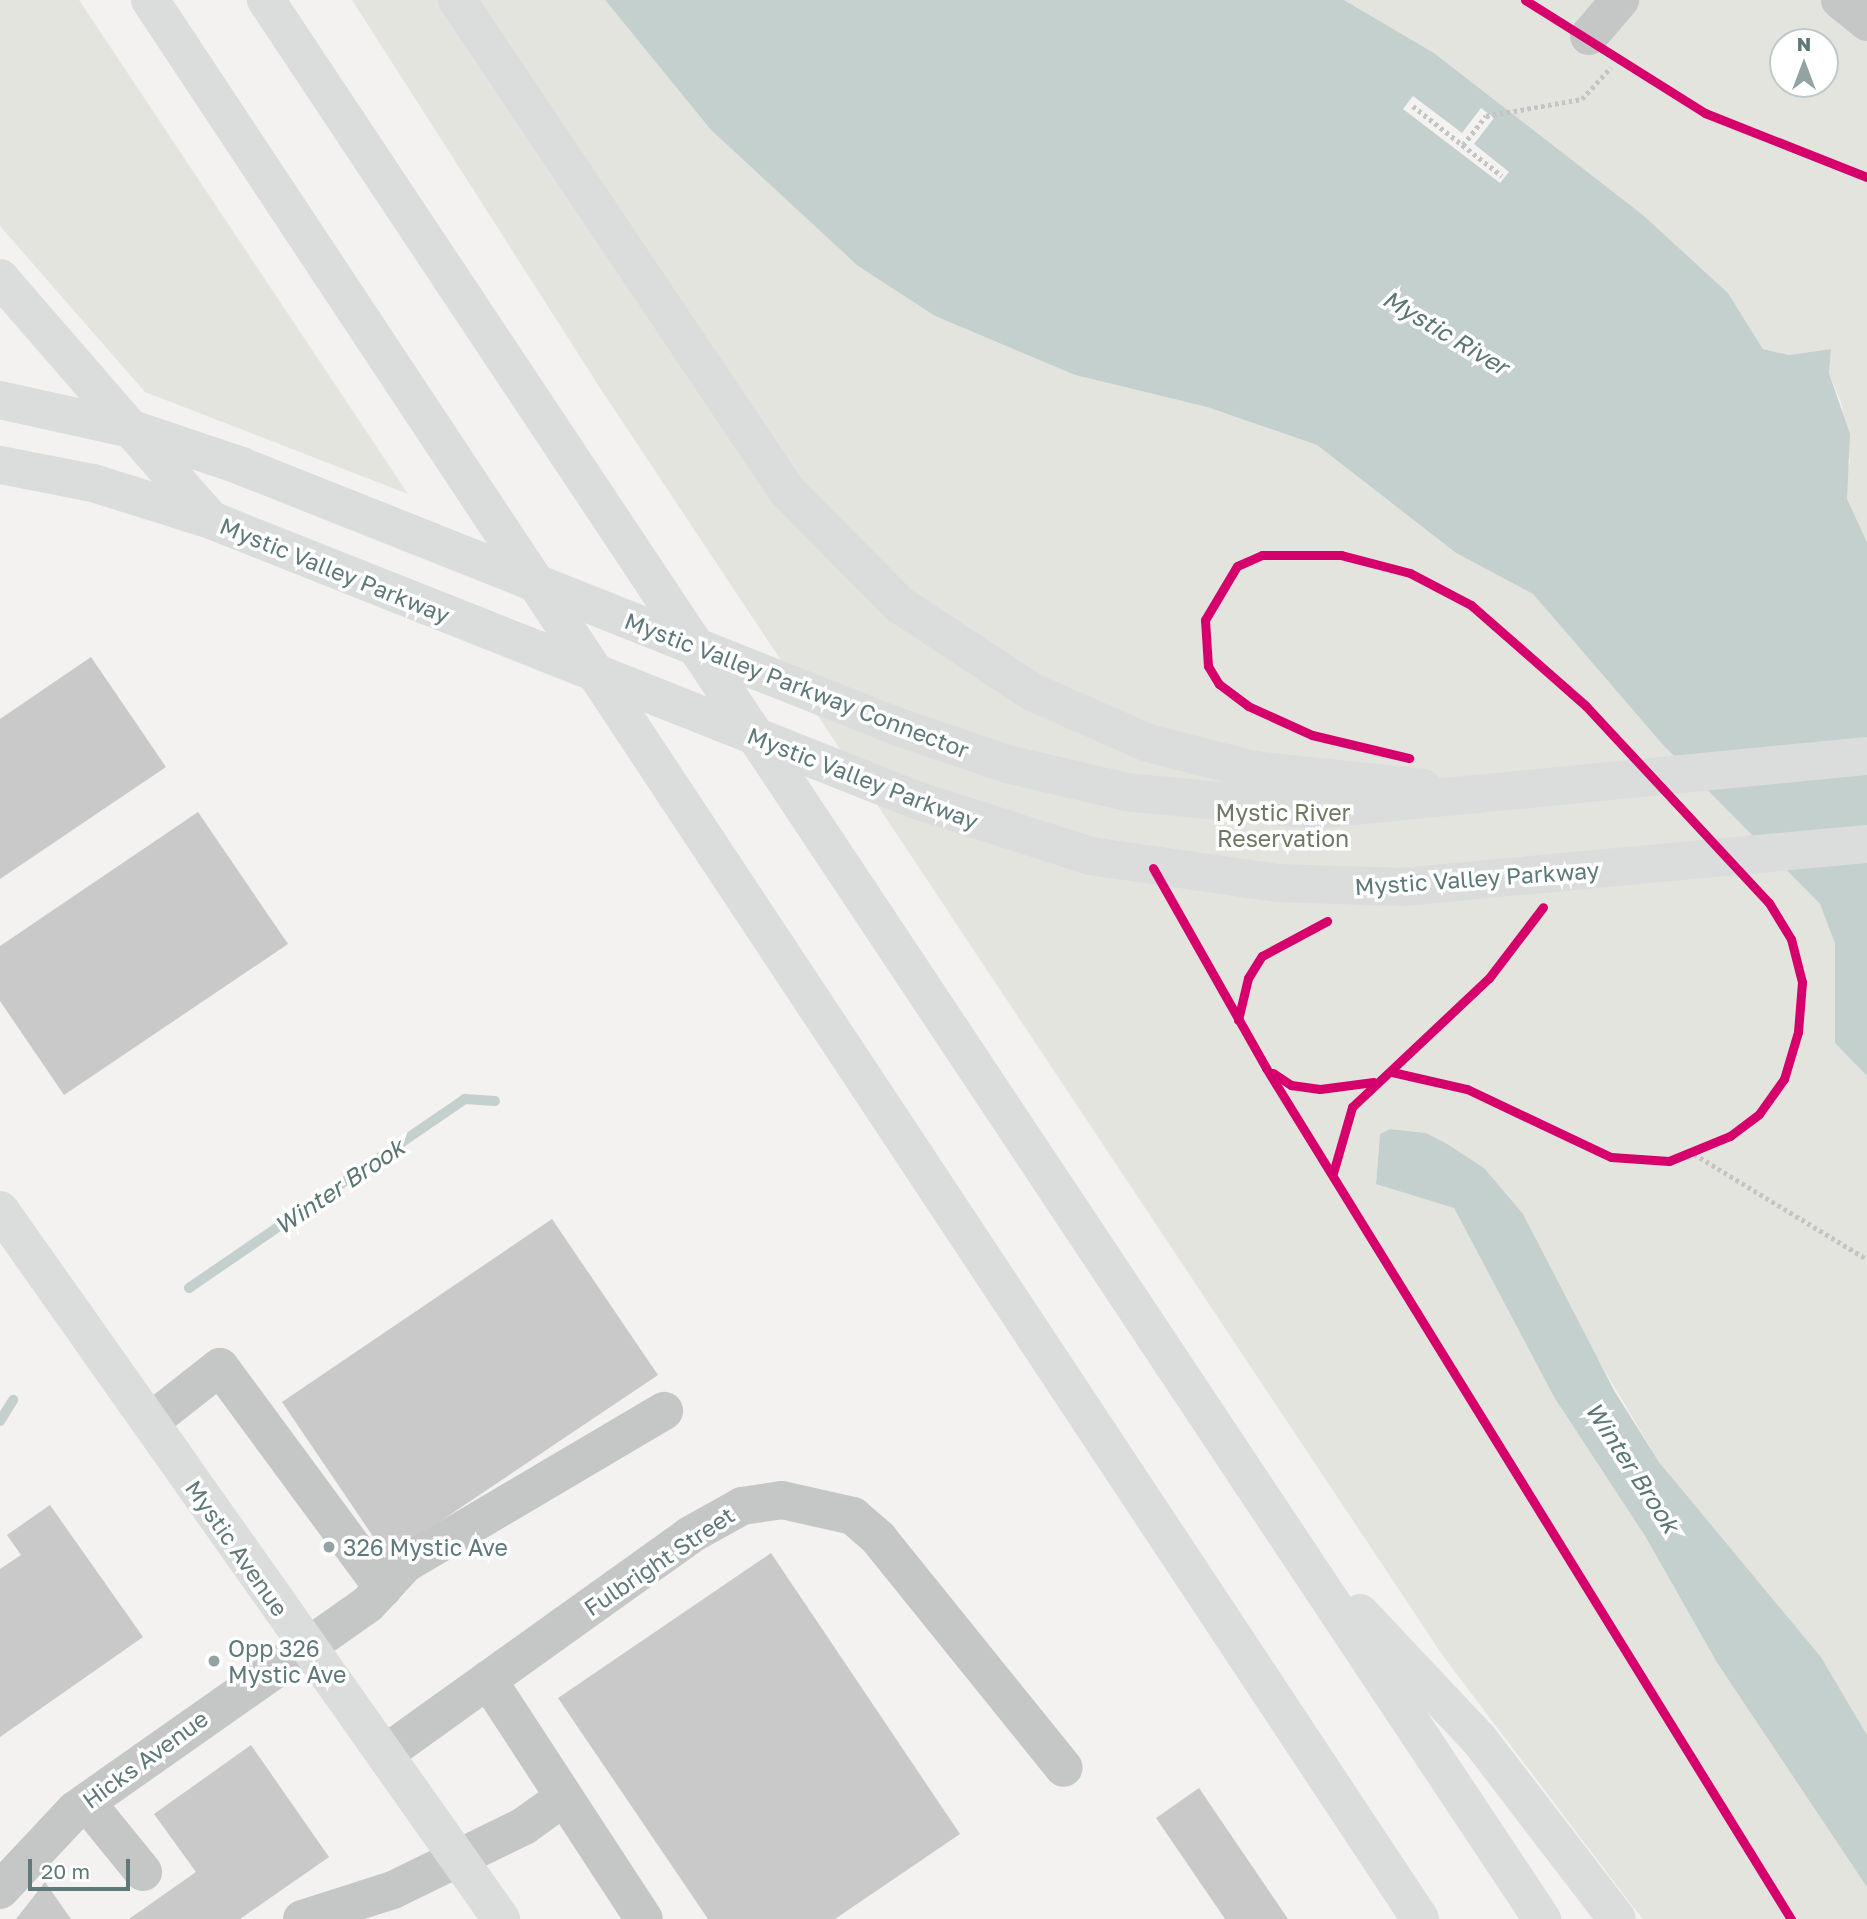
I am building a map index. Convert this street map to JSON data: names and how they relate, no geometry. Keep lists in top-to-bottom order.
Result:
{
  "streets": {
    "main road": ["Mystic Valley Parkway", "Mystic Valley Parkway Connector", "Mystic Avenue"],
    "street": ["Fulbright Street", "Hicks Avenue"]
  },
  "crossings": [
    ["Mystic Valley Parkway", "Mystic Valley Parkway Connector"],
    ["Mystic Avenue", "Fulbright Street"],
    ["Mystic Avenue", "Hicks Avenue"]
  ],
  "water": ["Mystic River", "Winter Brook"],
  "parks": ["Mystic River Reservation"],
  "places": ["326 Mystic Ave", "Opp 326 Mystic Ave"],
  "scale_bar": "20 m",
  "north": "top"
}
